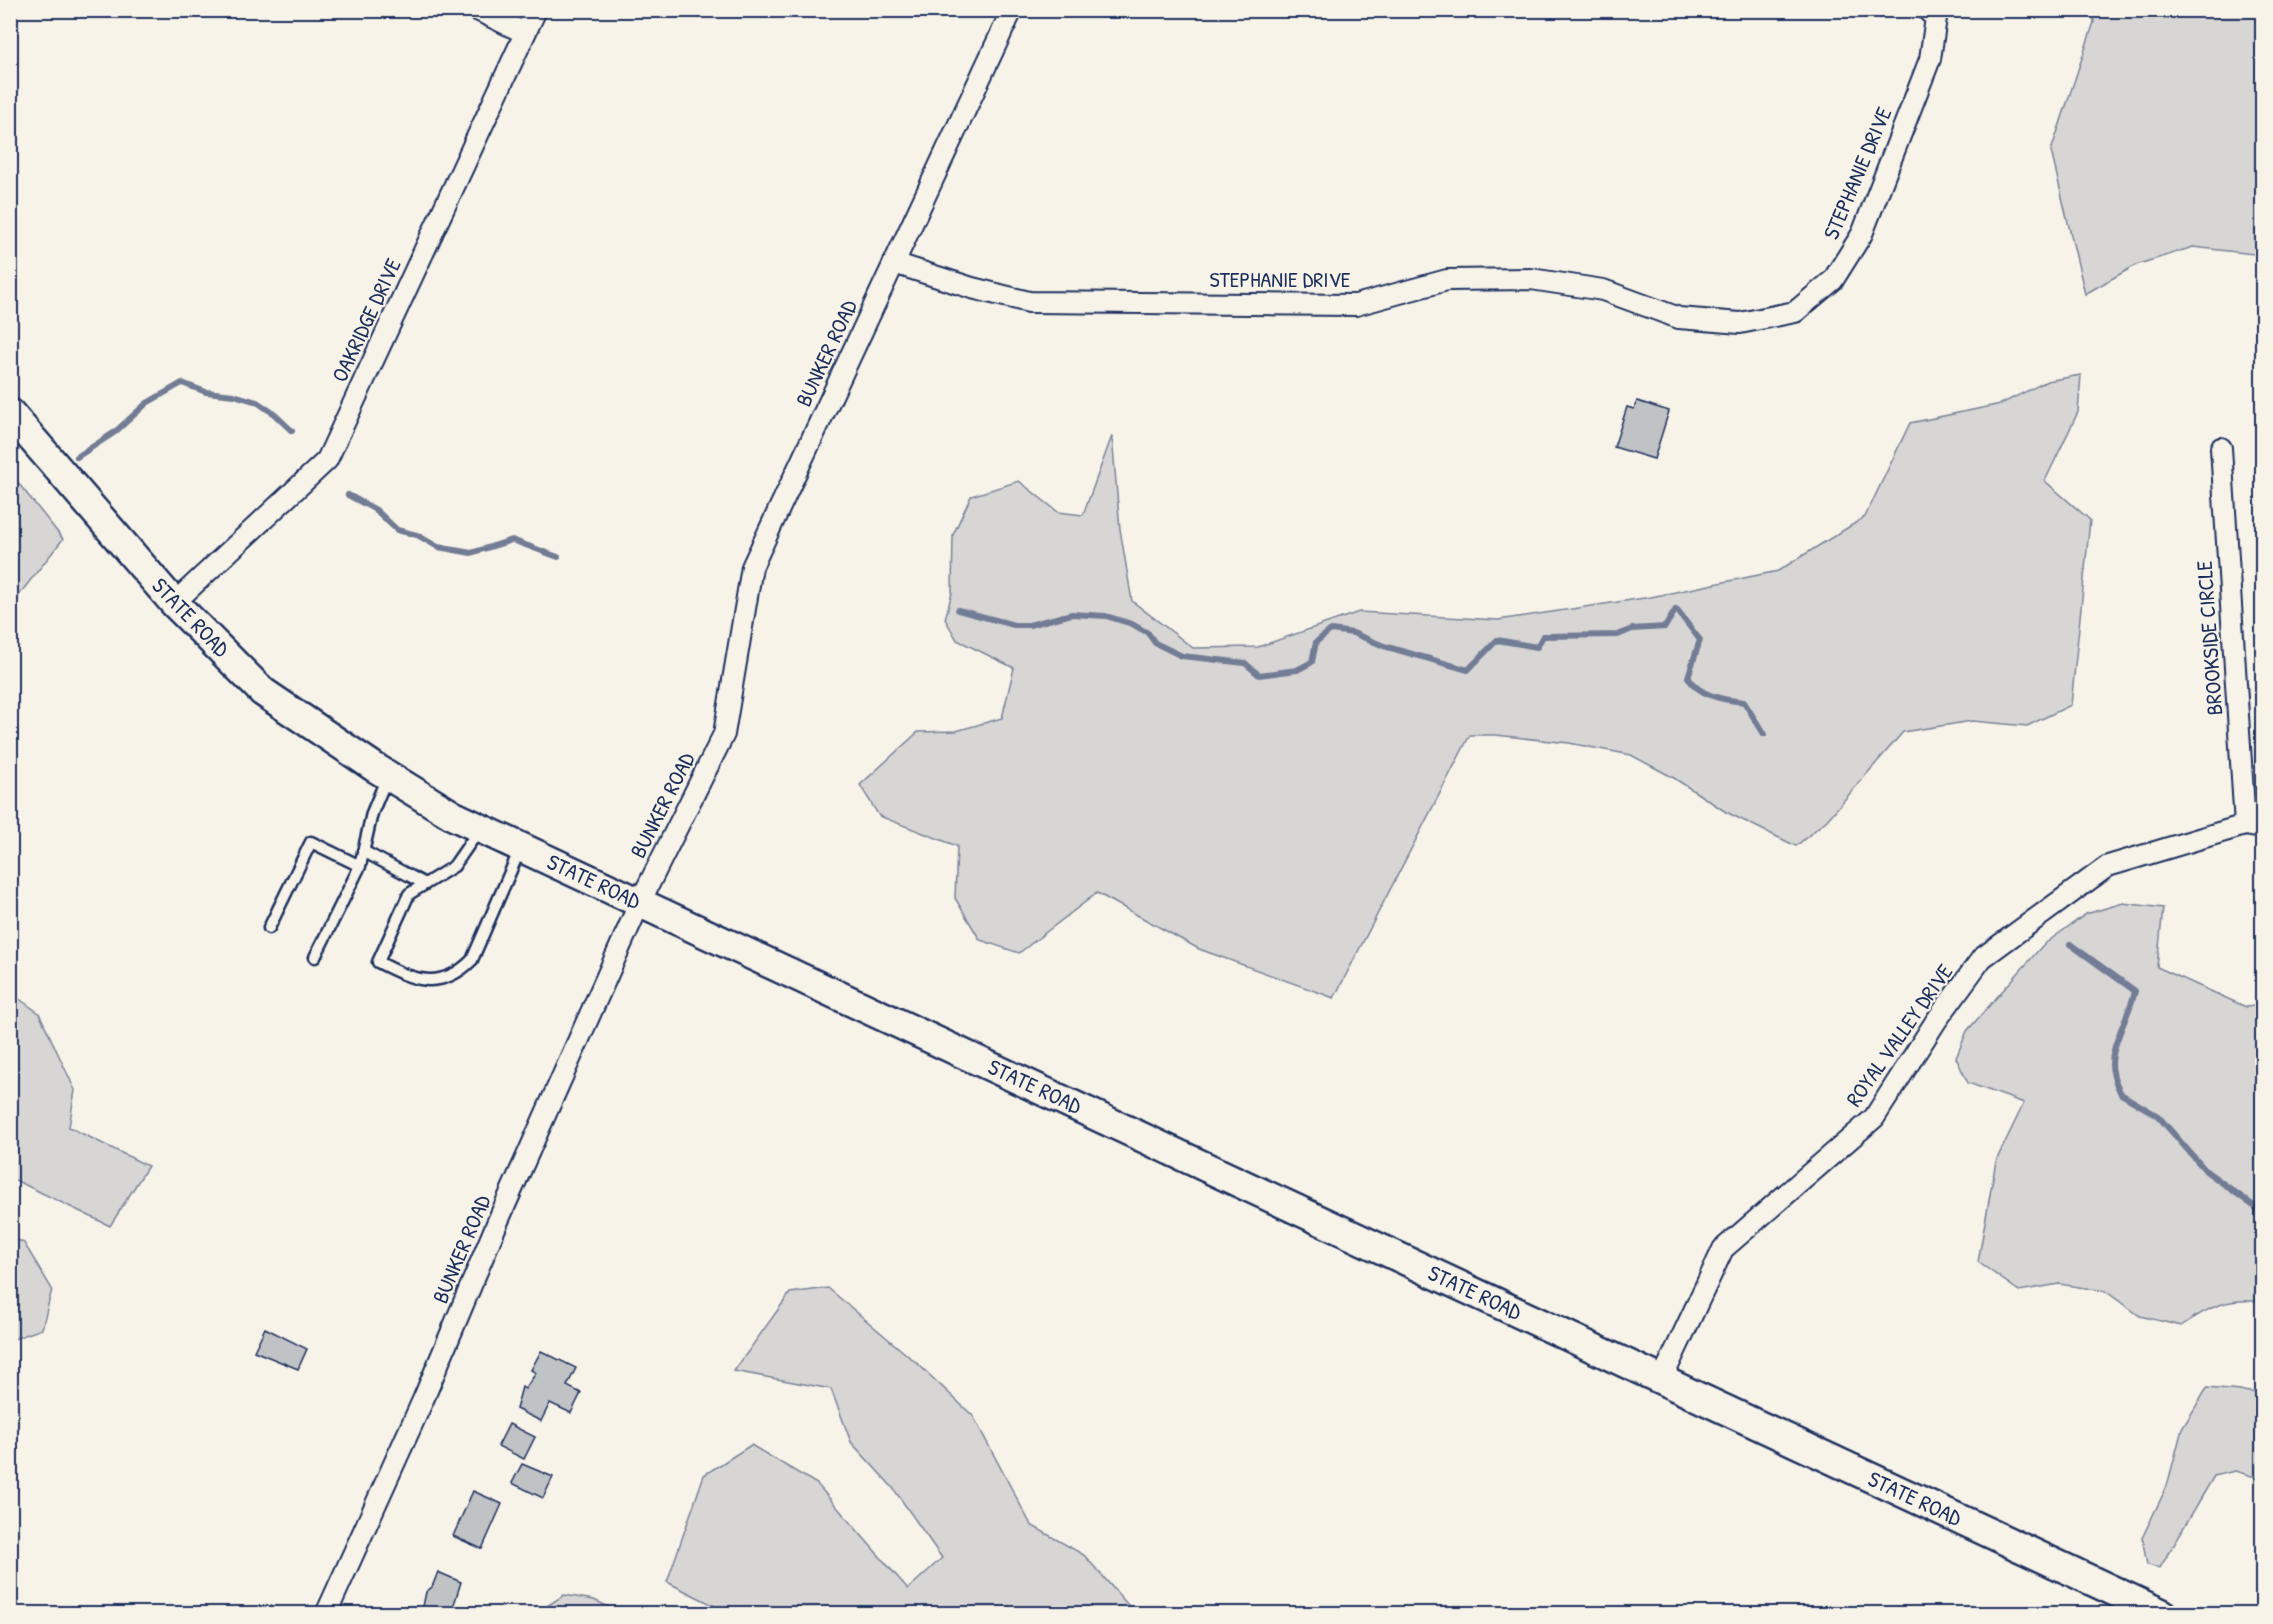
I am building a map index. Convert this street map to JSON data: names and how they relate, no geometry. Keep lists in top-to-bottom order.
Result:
{
  "streets": {
    "main road": ["STATE ROAD"],
    "street": [
      "STEPHANIE DRIVE",
      "OAKRIDGE DRIVE",
      "BUNKER ROAD",
      "BROOKSIDE CIRCLE",
      "ROYAL VALLEY DRIVE"
    ]
  },
  "crossings": [
    ["STEPHANIE DRIVE", "BUNKER ROAD"],
    ["OAKRIDGE DRIVE", "STATE ROAD"],
    ["BUNKER ROAD", "STATE ROAD"],
    ["STATE ROAD", "ROYAL VALLEY DRIVE"],
    ["BROOKSIDE CIRCLE", "ROYAL VALLEY DRIVE"]
  ]
}
